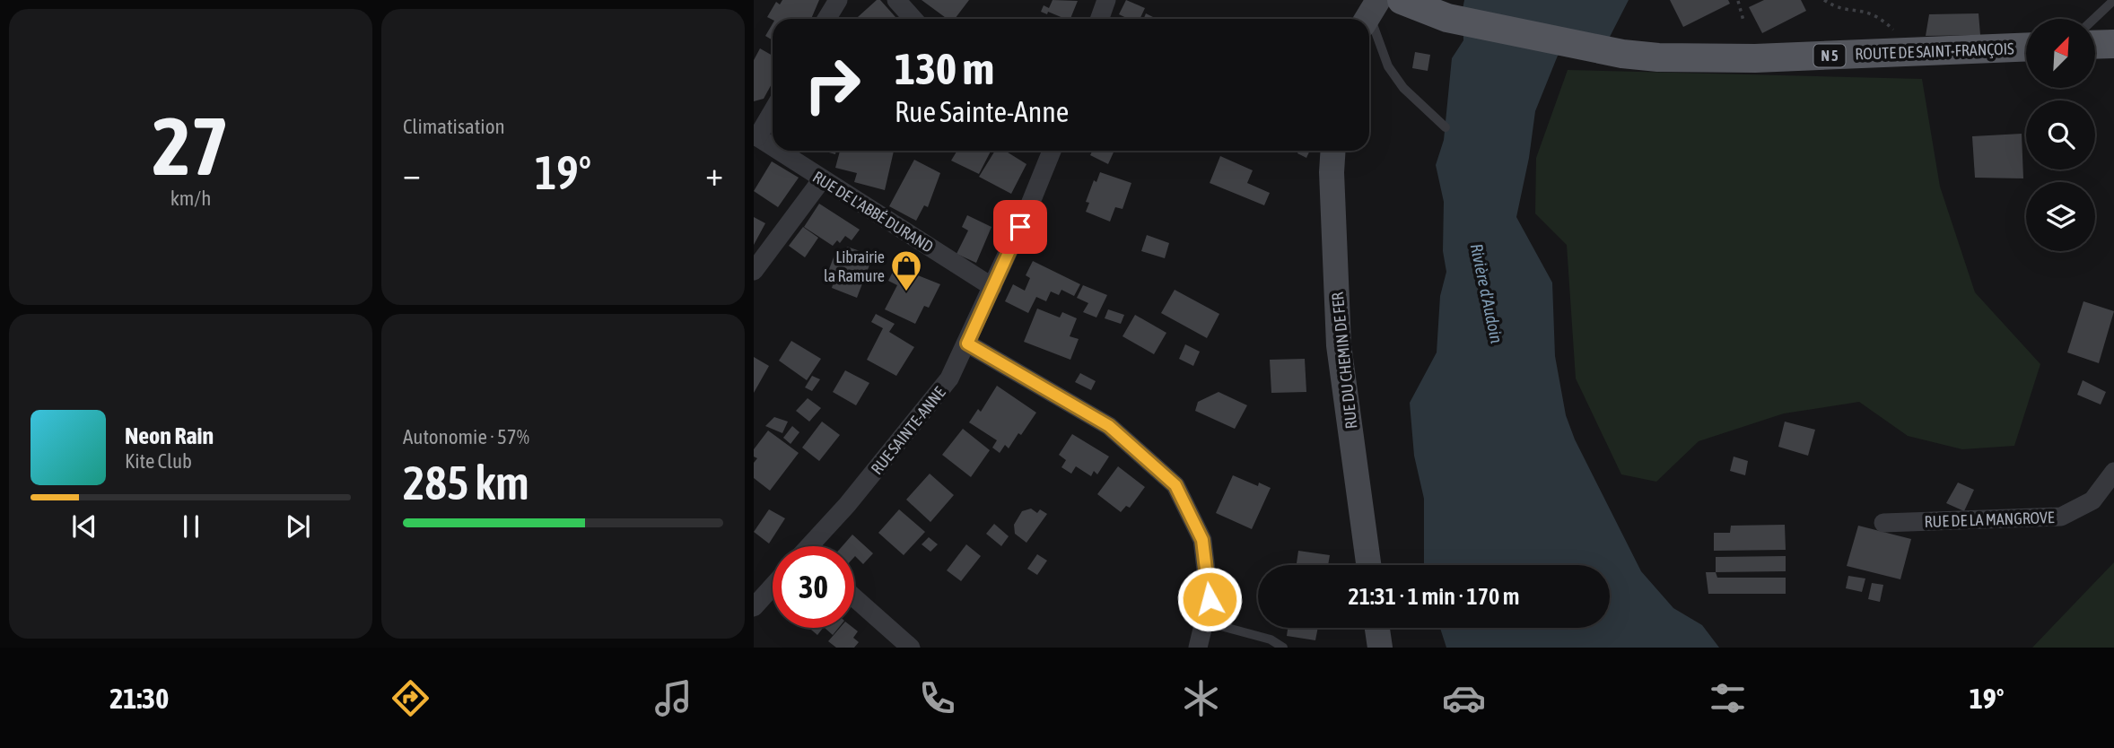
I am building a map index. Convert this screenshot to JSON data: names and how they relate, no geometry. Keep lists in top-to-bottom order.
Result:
{
  "streets": {
    "main road": ["ROUTE DE SAINT-FRANÇOIS", "N 5", "RUE DU CHEMIN DE FER"],
    "street": ["RUE DE L'ABBÉ DURAND", "RUE SAINTE-ANNE", "RUE DE LA MANGROVE"]
  },
  "crossings": [
    ["RUE DE L'ABBÉ DURAND", "RUE SAINTE-ANNE"]
  ],
  "water": ["Rivière d'Audoin"],
  "places": {
    "shop": ["Librairie la Ramure"]
  },
  "north": "top right",
  "page": {
    "tile": [
      ["27", "km/h"],
      "Climatisation",
      ["Autonomie · 57%", "285 km"]
    ],
    "turn": ["130 m", "Rue Sainte-Anne"],
    "heat": ["−", "19°", "+"],
    "song": ["Neon Rain", "Kite Club"],
    "limit": "30",
    "trip": "21:31 · 1 min · 170 m",
    "tabs": ["21:30", "19°"]
  }
}
